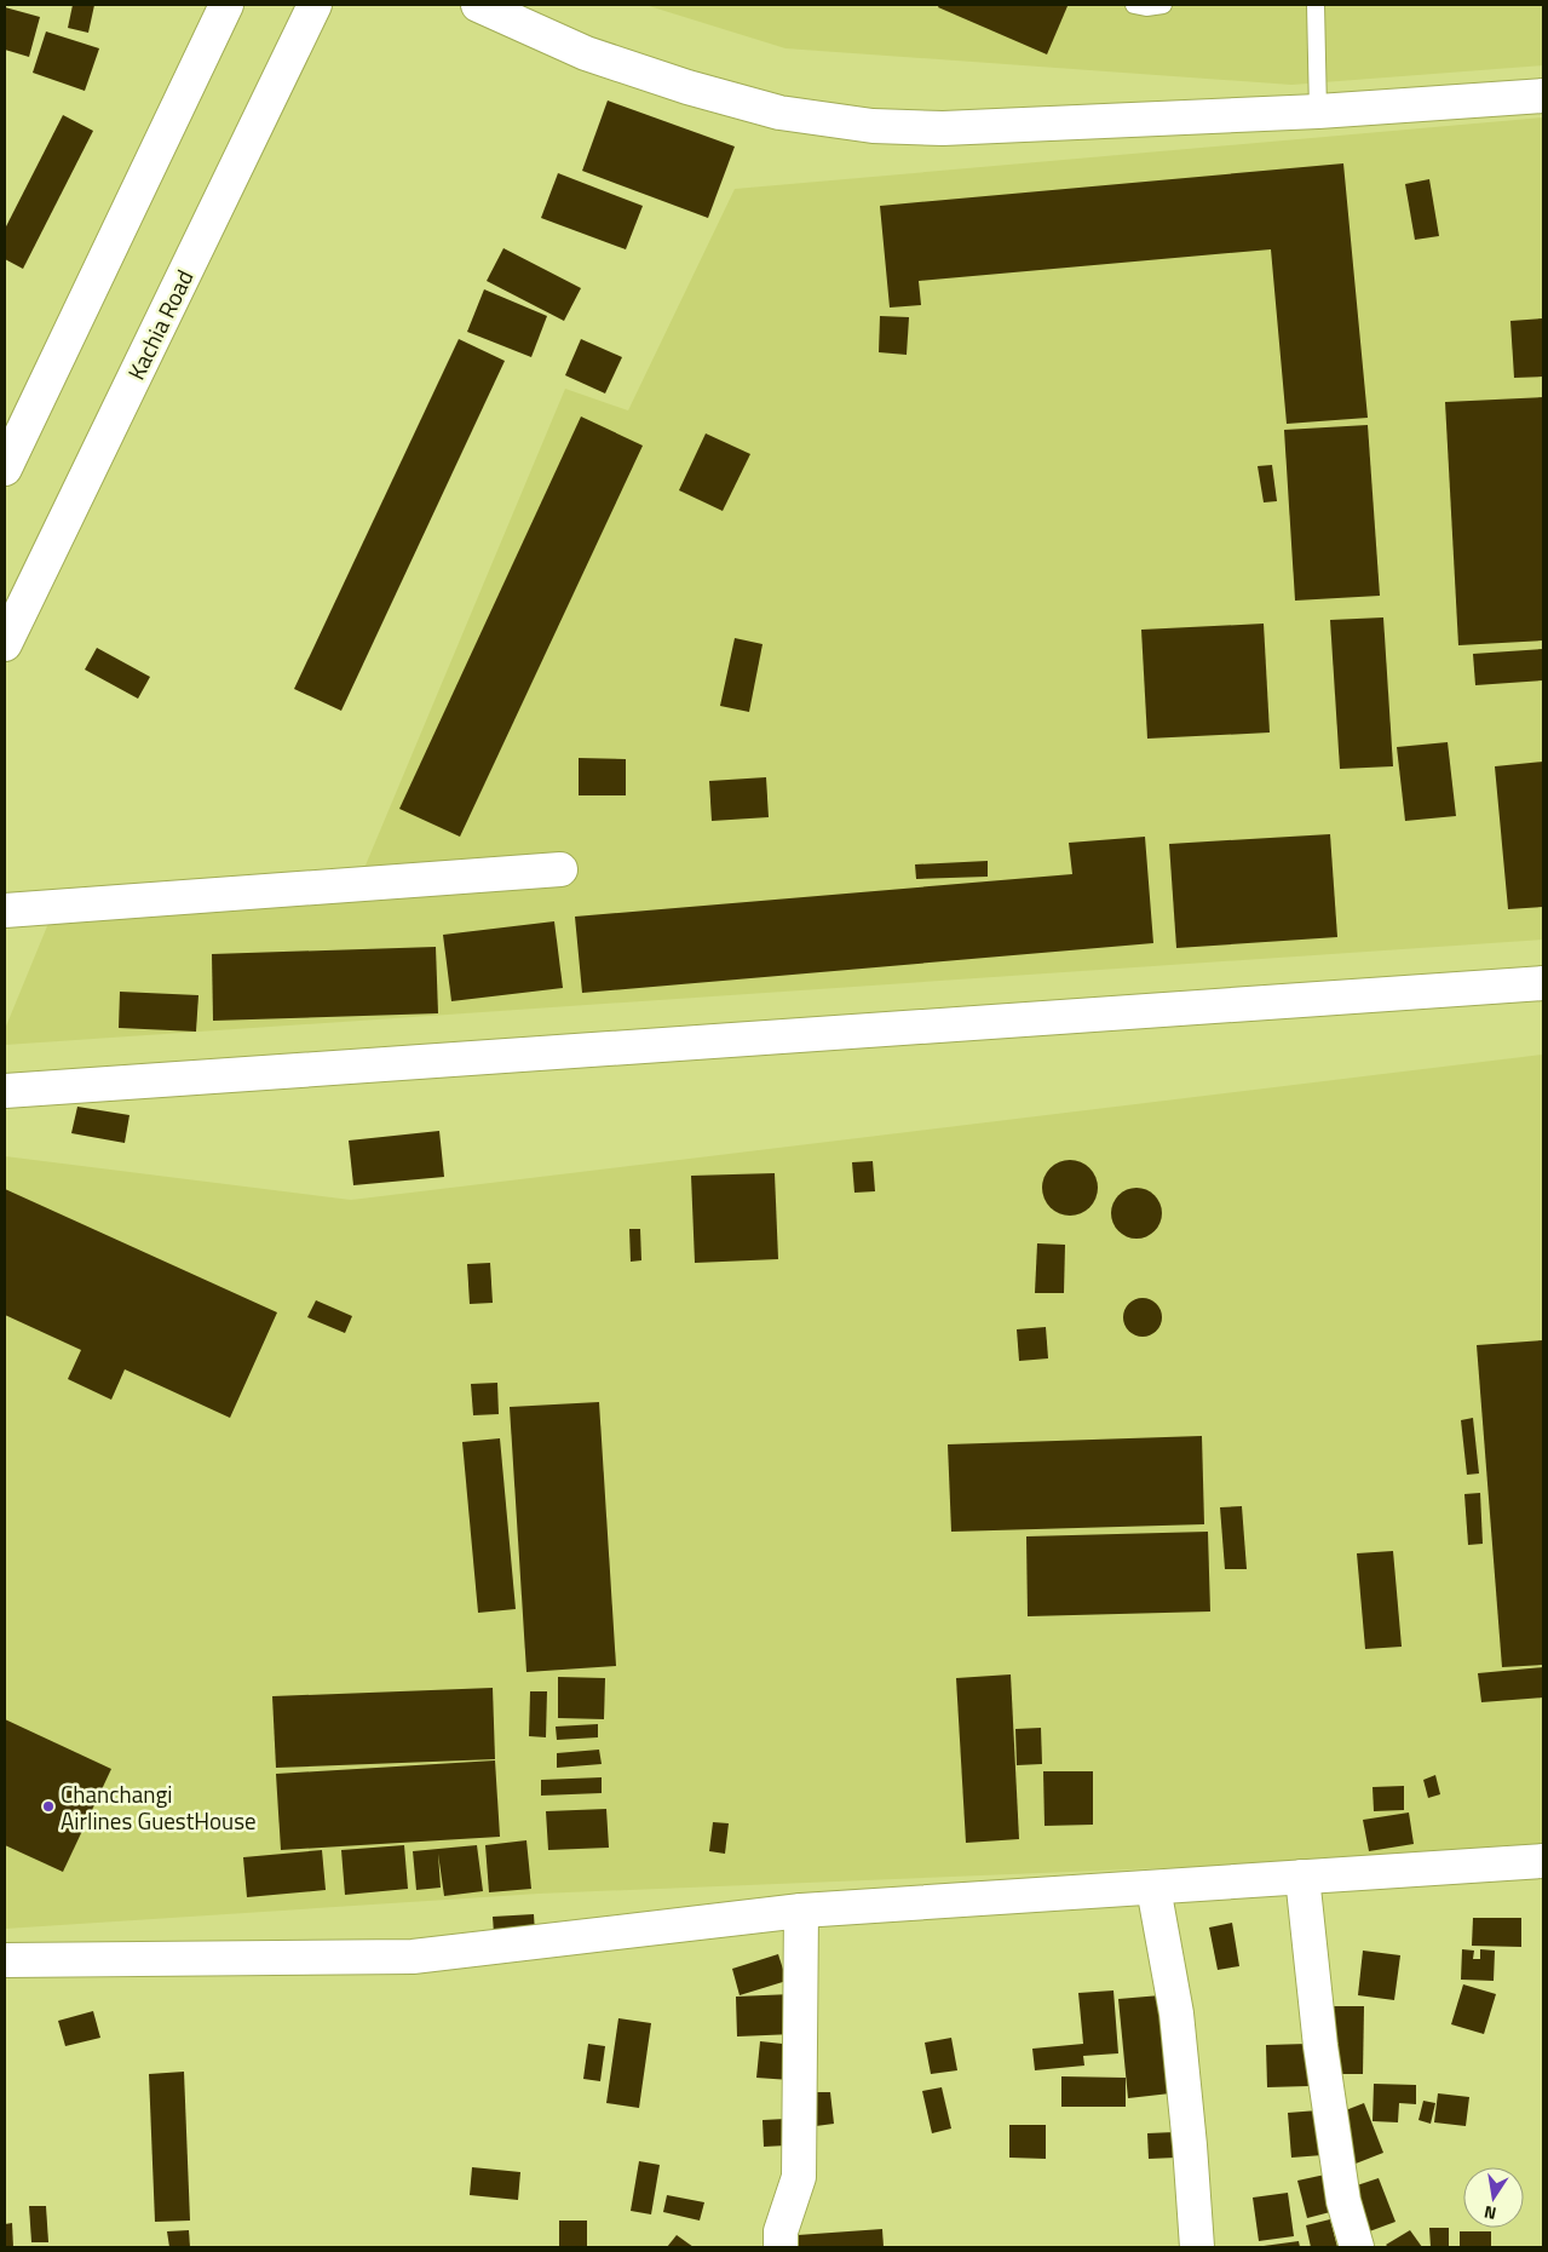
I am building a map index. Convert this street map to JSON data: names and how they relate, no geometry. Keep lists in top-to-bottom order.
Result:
{
  "streets": {
    "street": ["Kachia Road"]
  },
  "places": ["Chanchangi Airlines GuestHouse"],
  "north": "bottom"
}
